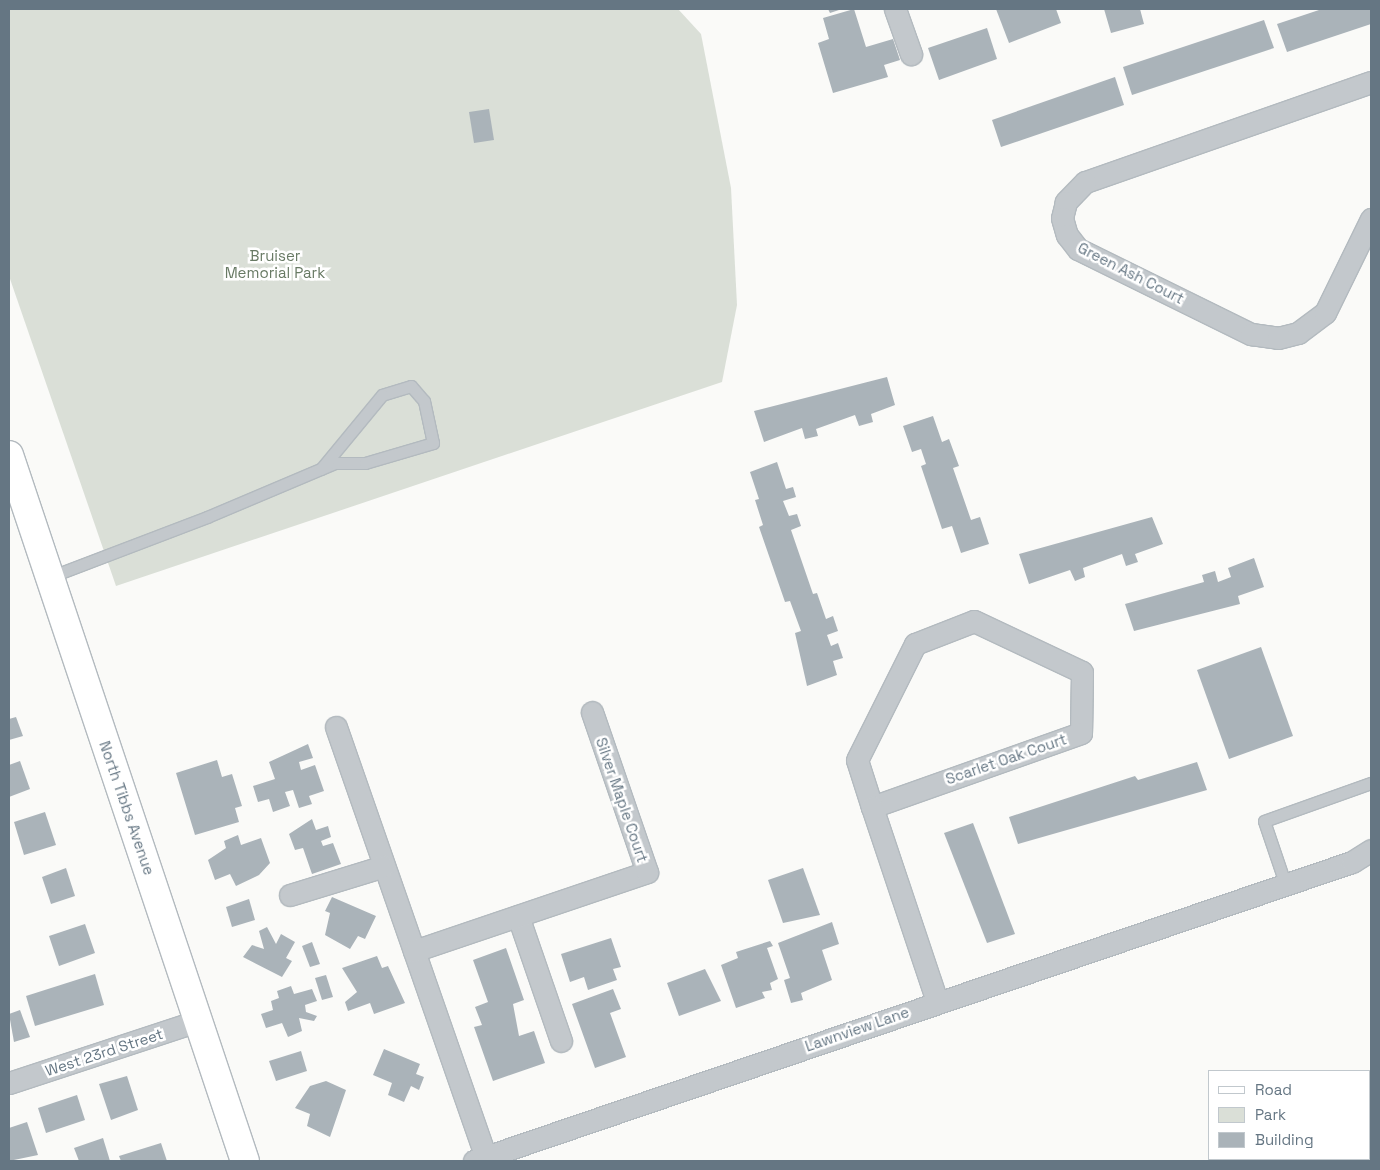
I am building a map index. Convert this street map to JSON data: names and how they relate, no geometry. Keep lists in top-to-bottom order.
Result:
{
  "streets": {
    "street": [
      "Green Ash Court",
      "Scarlet Oak Court",
      "Silver Maple Court",
      "North Tibbs Avenue",
      "Lawnview Lane",
      "West 23rd Street"
    ]
  },
  "crossings": [
    ["Scarlet Oak Court", "Lawnview Lane"],
    ["North Tibbs Avenue", "West 23rd Street"]
  ],
  "parks": ["Bruiser Memorial Park"],
  "legend": ["Road", "Park", "Building"]
}
